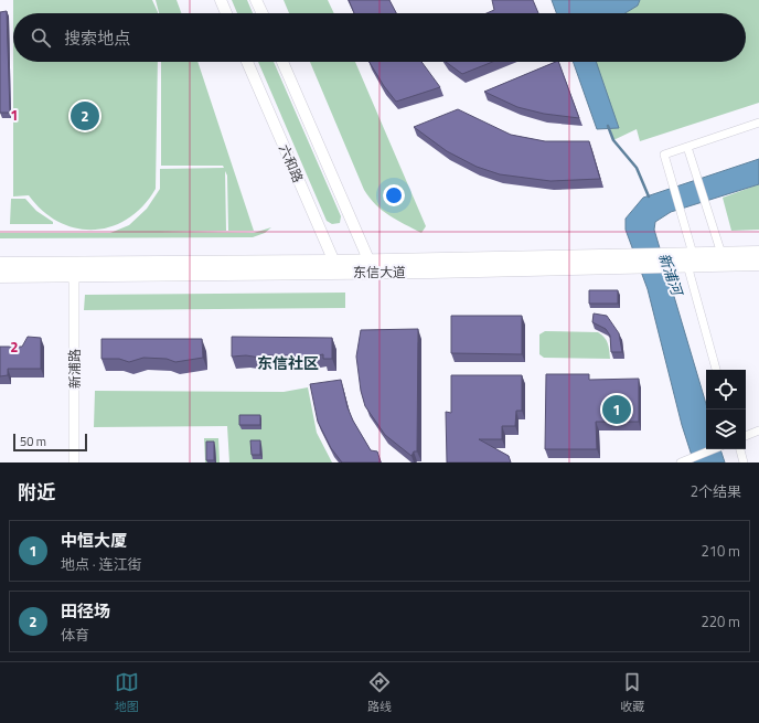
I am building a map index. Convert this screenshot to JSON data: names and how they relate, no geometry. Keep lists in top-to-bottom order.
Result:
{
  "streets": {
    "main road": ["六和路", "东信大道"],
    "street": ["新浦路"]
  },
  "crossings": [
    ["六和路", "东信大道"],
    ["东信大道", "新浦路"]
  ],
  "districts": ["东信社区"],
  "water": ["新浦河"],
  "scale_bar": "50 m",
  "page": {
    "search": "搜索地点",
    "pins": ["2", "1"],
    "scale": "50 m",
    "heading": ["附近", "2个结果"],
    "list": [
      {
        "mark": "1",
        "name": "中恒大厦",
        "note": "地点 · 连江街",
        "value": "210 m"
      },
      {
        "mark": "2",
        "name": "田径场",
        "note": "体育",
        "value": "220 m"
      }
    ],
    "nav": ["地图", "路线", "收藏"]
  },
  "grid": {
    "rows": ["1", "2"]
  }
}
